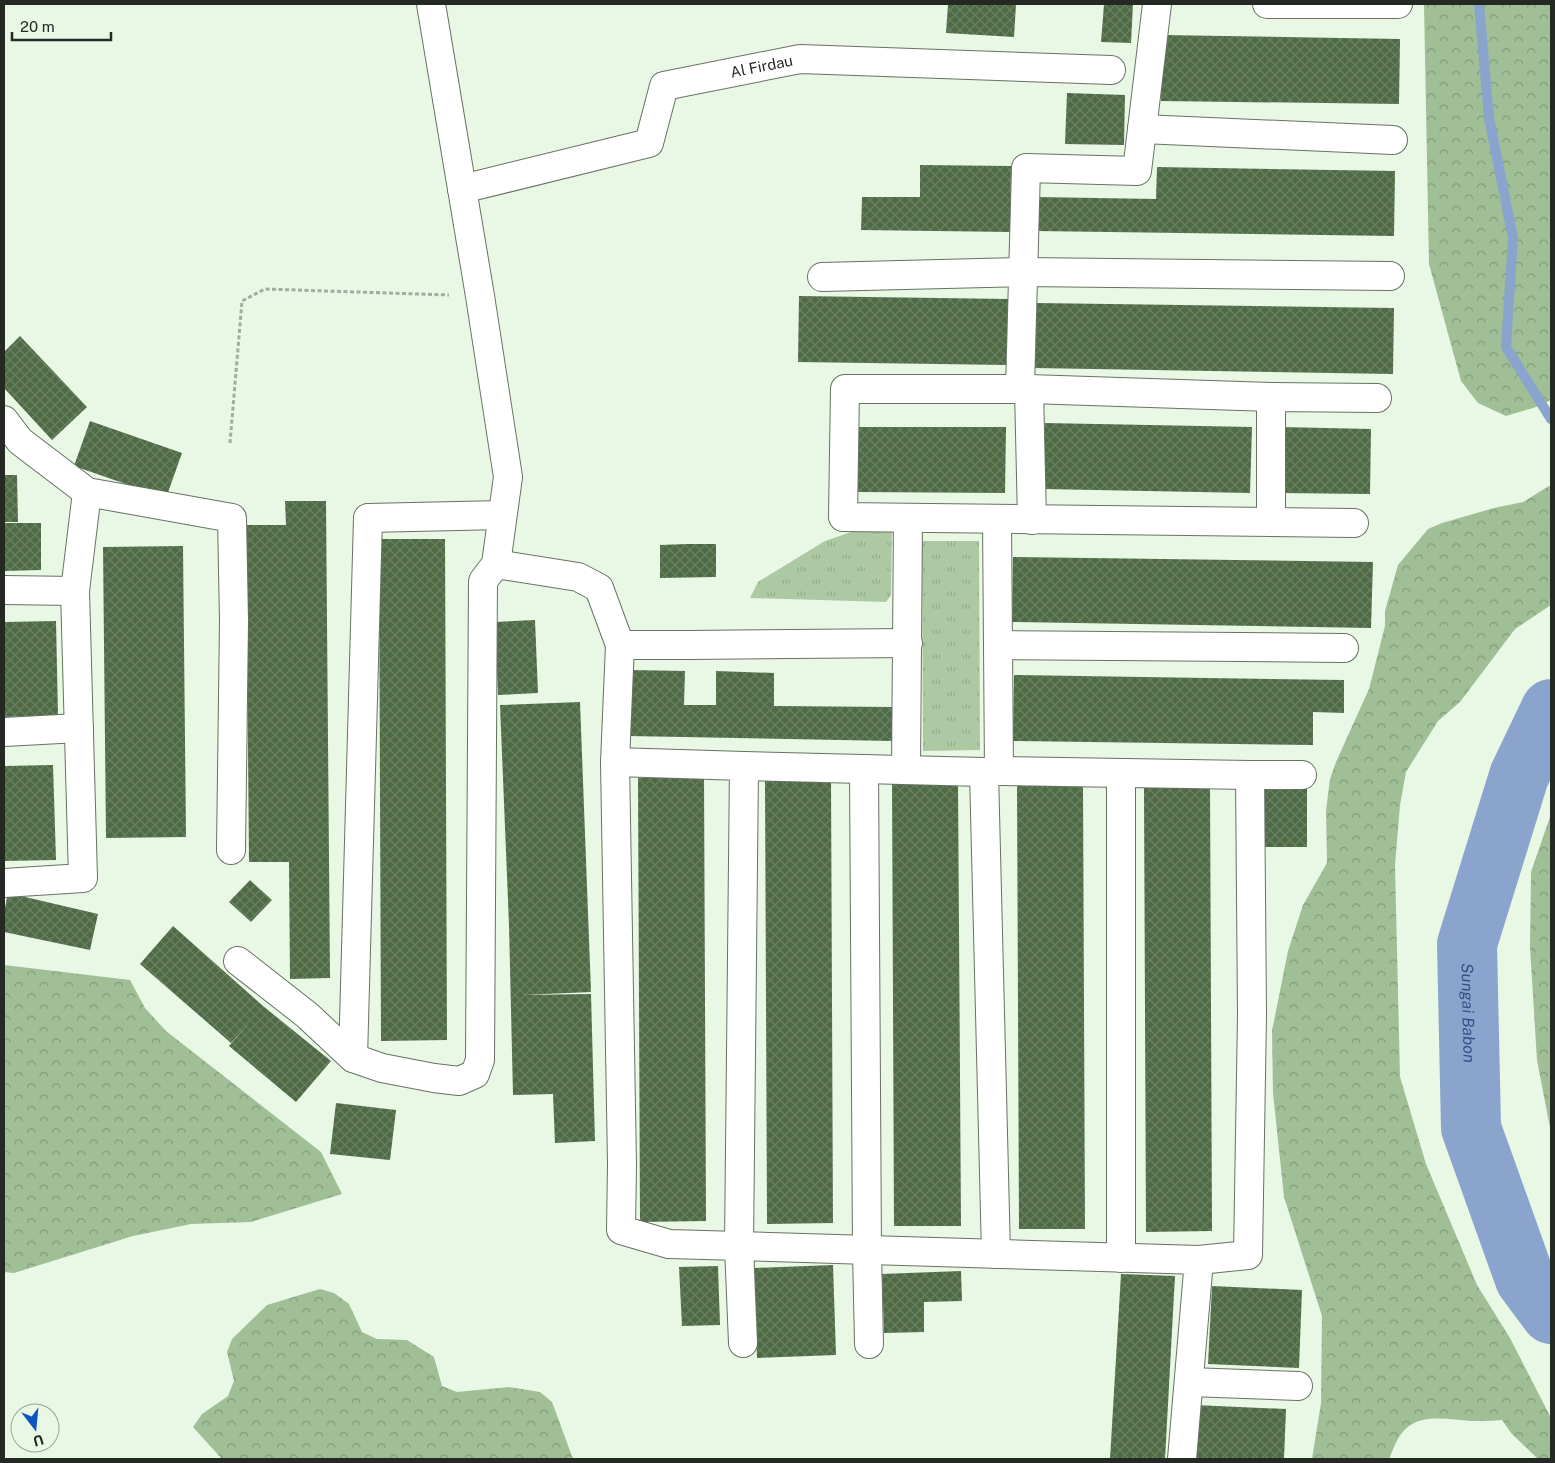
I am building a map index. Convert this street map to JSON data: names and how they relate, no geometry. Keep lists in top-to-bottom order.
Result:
{
  "streets": {
    "street": ["Al Firdau"]
  },
  "water": ["Sungai Babon"],
  "scale_bar": "20 m",
  "north": "bottom"
}
